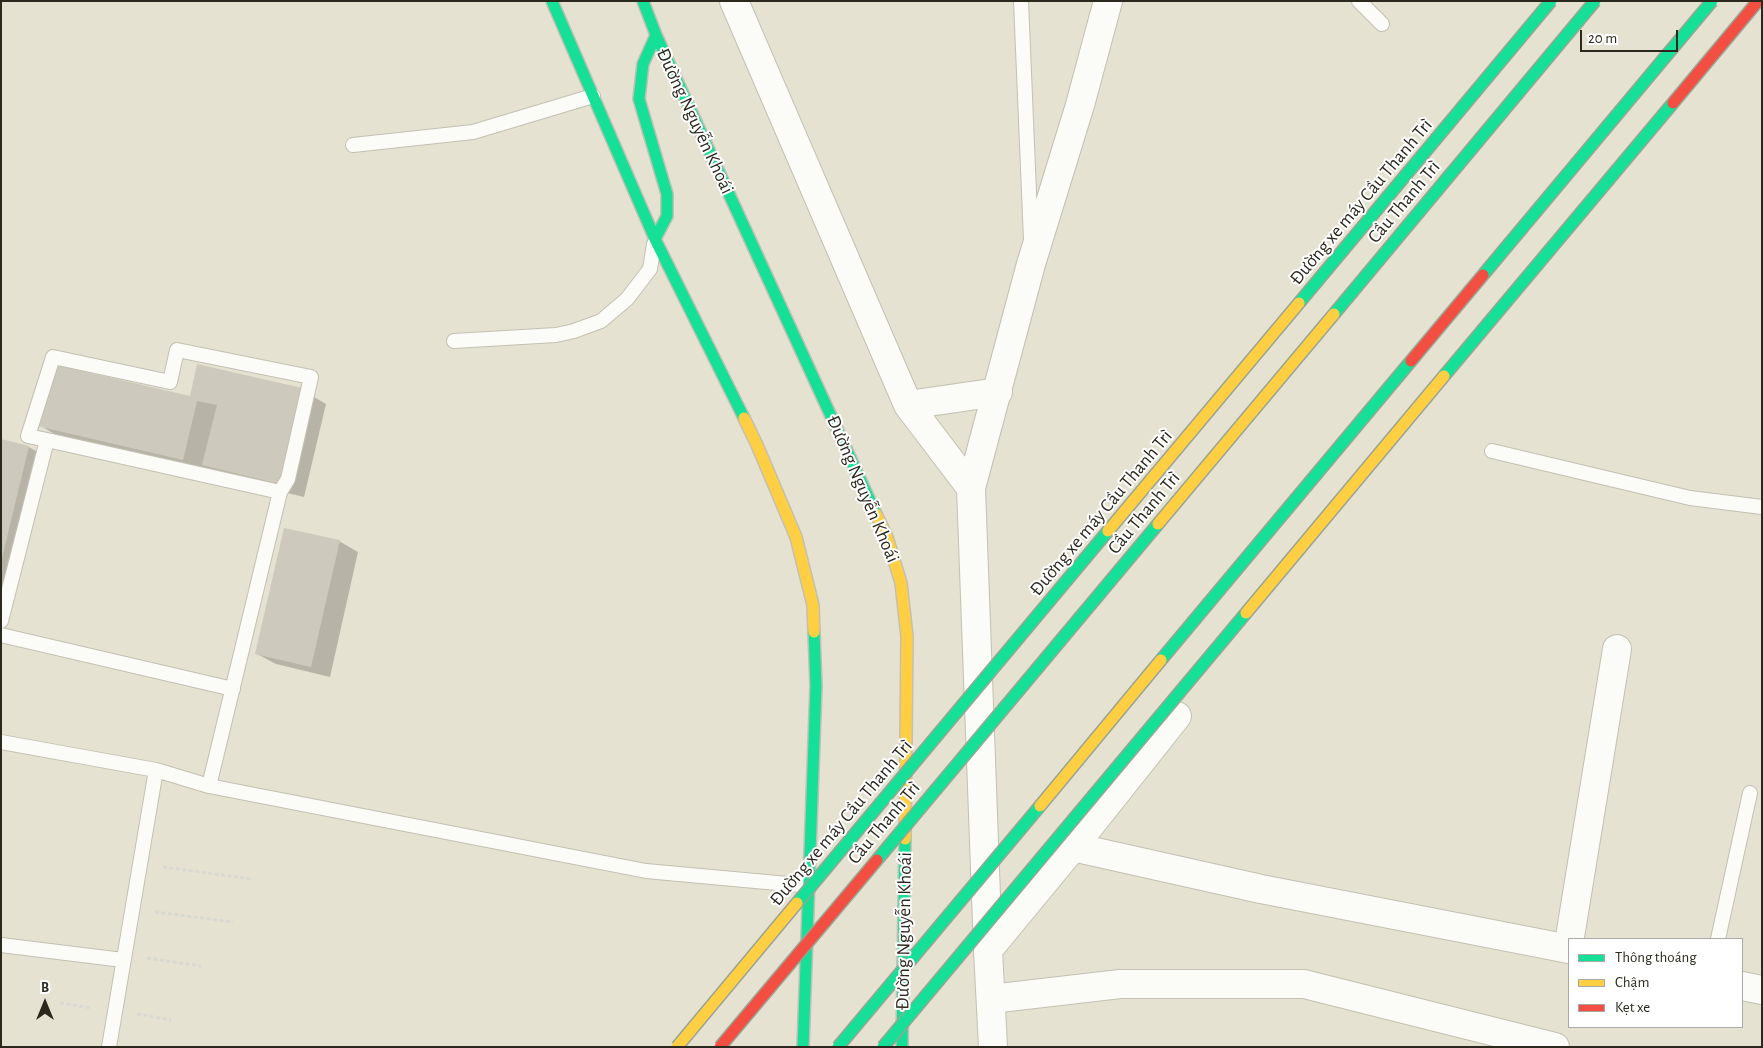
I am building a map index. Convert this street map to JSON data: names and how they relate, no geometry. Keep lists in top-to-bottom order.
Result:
{
  "streets": {
    "main road": ["Đường Nguyễn Khoái", "Đường xe máy Cầu Thanh Trì", "Cầu Thanh Trì"]
  },
  "legend": ["Thông thoáng", "Chậm", "Kẹt xe"],
  "scale_bar": "20 m",
  "north": "top"
}
